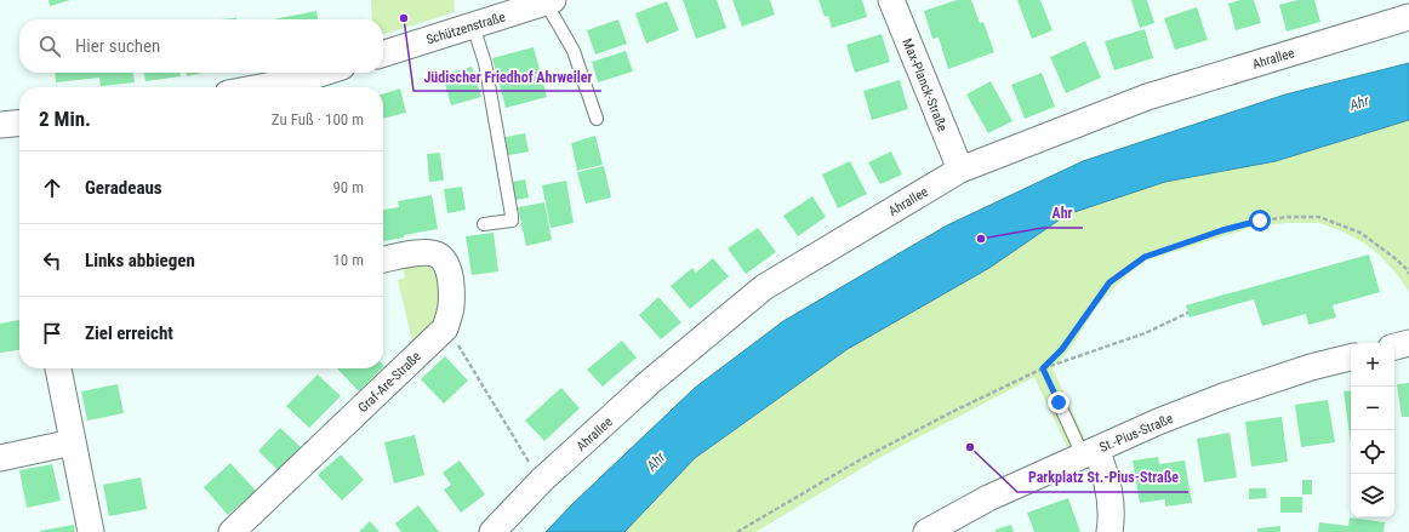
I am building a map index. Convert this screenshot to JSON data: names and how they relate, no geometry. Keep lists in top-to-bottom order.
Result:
{
  "streets": {
    "street": [
      "Schützenstraße",
      "Ahrallee",
      "Max-Planck-Straße",
      "Graf-Are-Straße",
      "St.-Pius-Straße"
    ]
  },
  "crossings": [
    ["Ahrallee", "Max-Planck-Straße"]
  ],
  "water": ["Ahr"],
  "places": ["Jüdischer Friedhof Ahrweiler", "Ahr", "Parkplatz St.-Pius-Straße"],
  "page": {
    "search": "Hier suchen",
    "heading": ["2 Min.", "Zu Fuß · 100 m"],
    "list": [
      ["Geradeaus", "90 m"],
      ["Links abbiegen", "10 m"],
      "Ziel erreicht"
    ],
    "map_buttons": ["+", "−"]
  }
}
